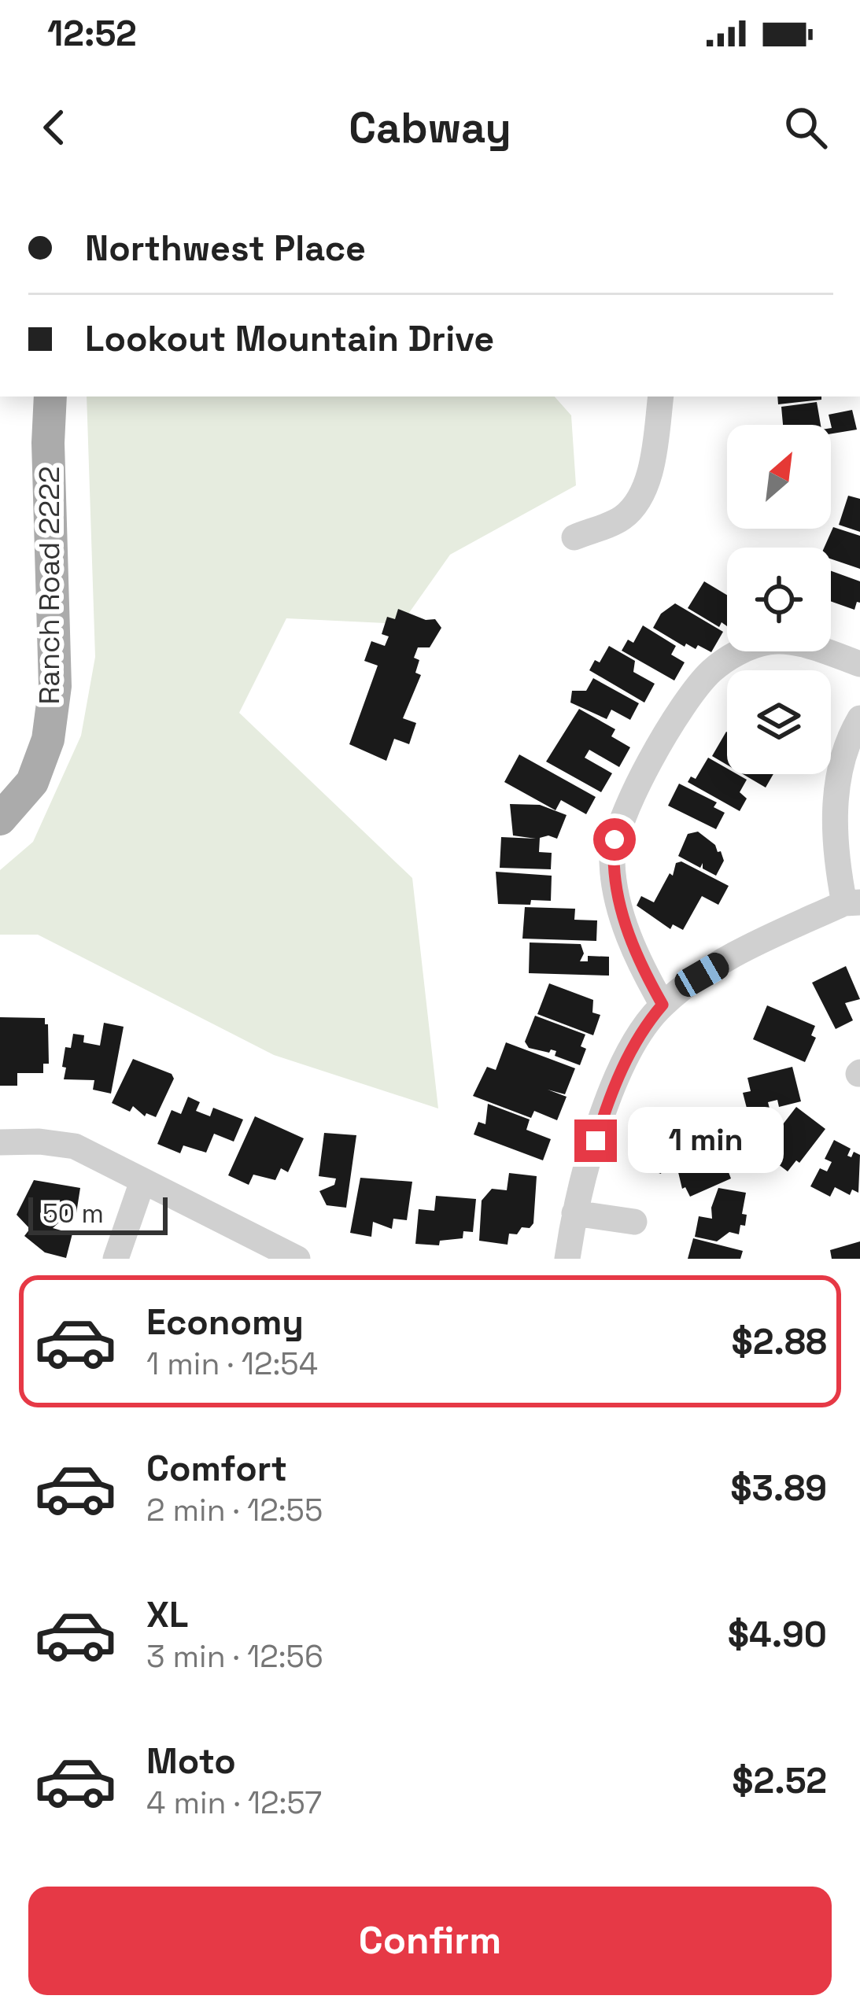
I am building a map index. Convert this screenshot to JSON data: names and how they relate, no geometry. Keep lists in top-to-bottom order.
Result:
{
  "streets": {
    "main road": ["Ranch Road 2222"]
  },
  "scale_bar": "50 m",
  "north": "top right",
  "page": {
    "status": "12:52",
    "header": "Cabway",
    "banner": ["Northwest Place", "Lookout Mountain Drive"],
    "bubble": "1 min",
    "scale": "50 m",
    "list": [
      {
        "name": "Economy",
        "note": "1 min · 12:54",
        "value": "$2.88"
      },
      {
        "name": "Comfort",
        "note": "2 min · 12:55",
        "value": "$3.89"
      },
      {
        "name": "XL",
        "note": "3 min · 12:56",
        "value": "$4.90"
      },
      {
        "name": "Moto",
        "note": "4 min · 12:57",
        "value": "$2.52"
      }
    ],
    "buttons": "Confirm"
  }
}
